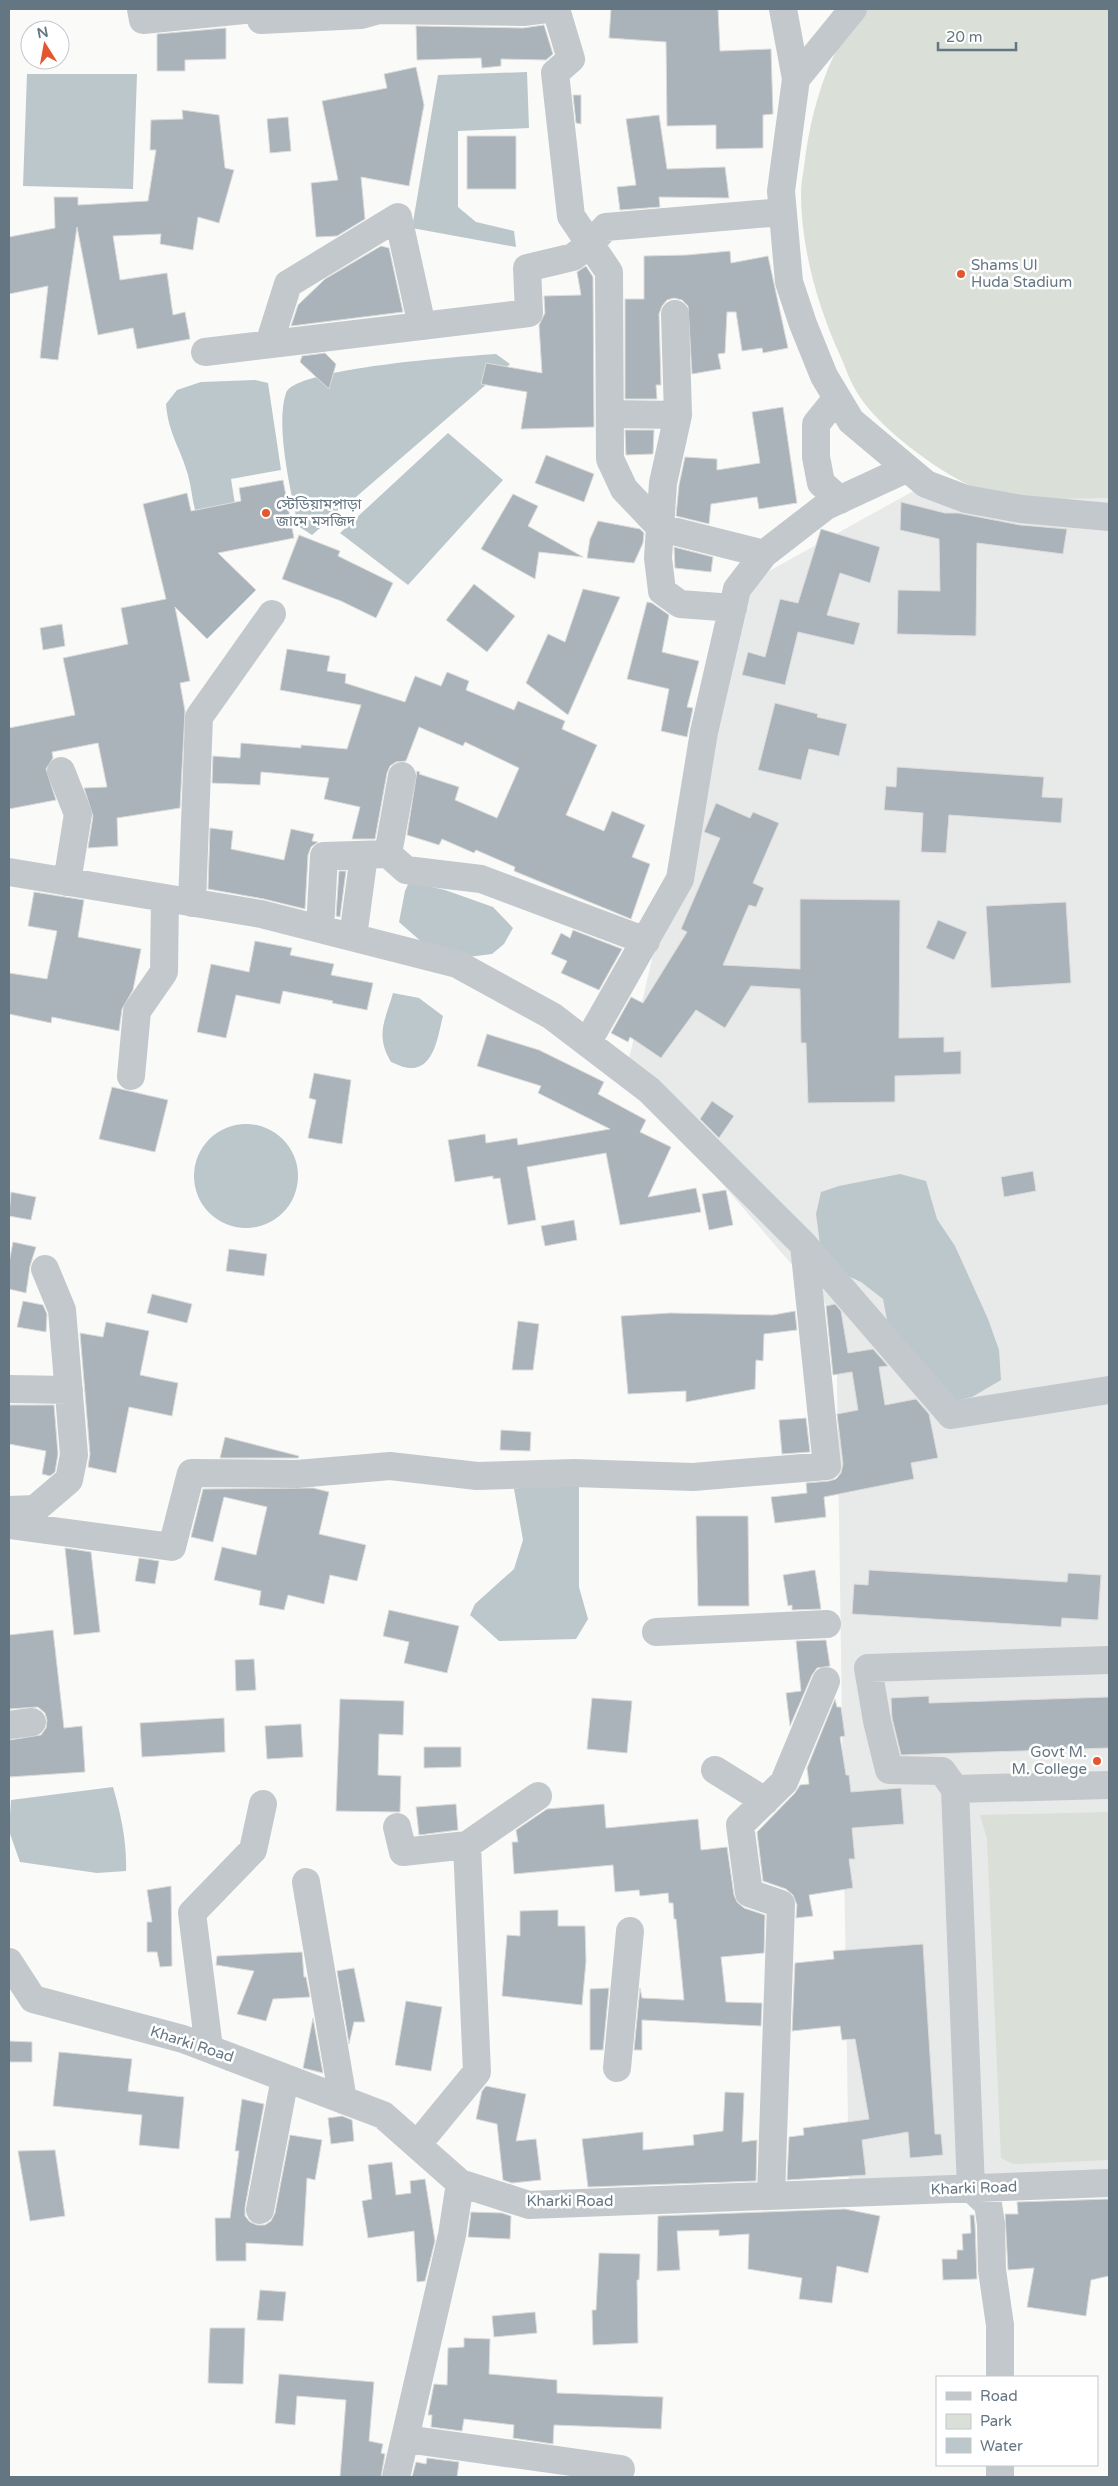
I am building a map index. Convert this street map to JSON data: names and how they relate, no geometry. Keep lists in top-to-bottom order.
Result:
{
  "streets": {
    "street": ["Kharki Road"]
  },
  "places": ["Shams Ul Huda Stadium", "স্টেডিয়ামপাড়া জামে মসজিদ", "Govt M. M. College"],
  "legend": ["Road", "Park", "Water"],
  "scale_bar": "20 m",
  "north": "top"
}
